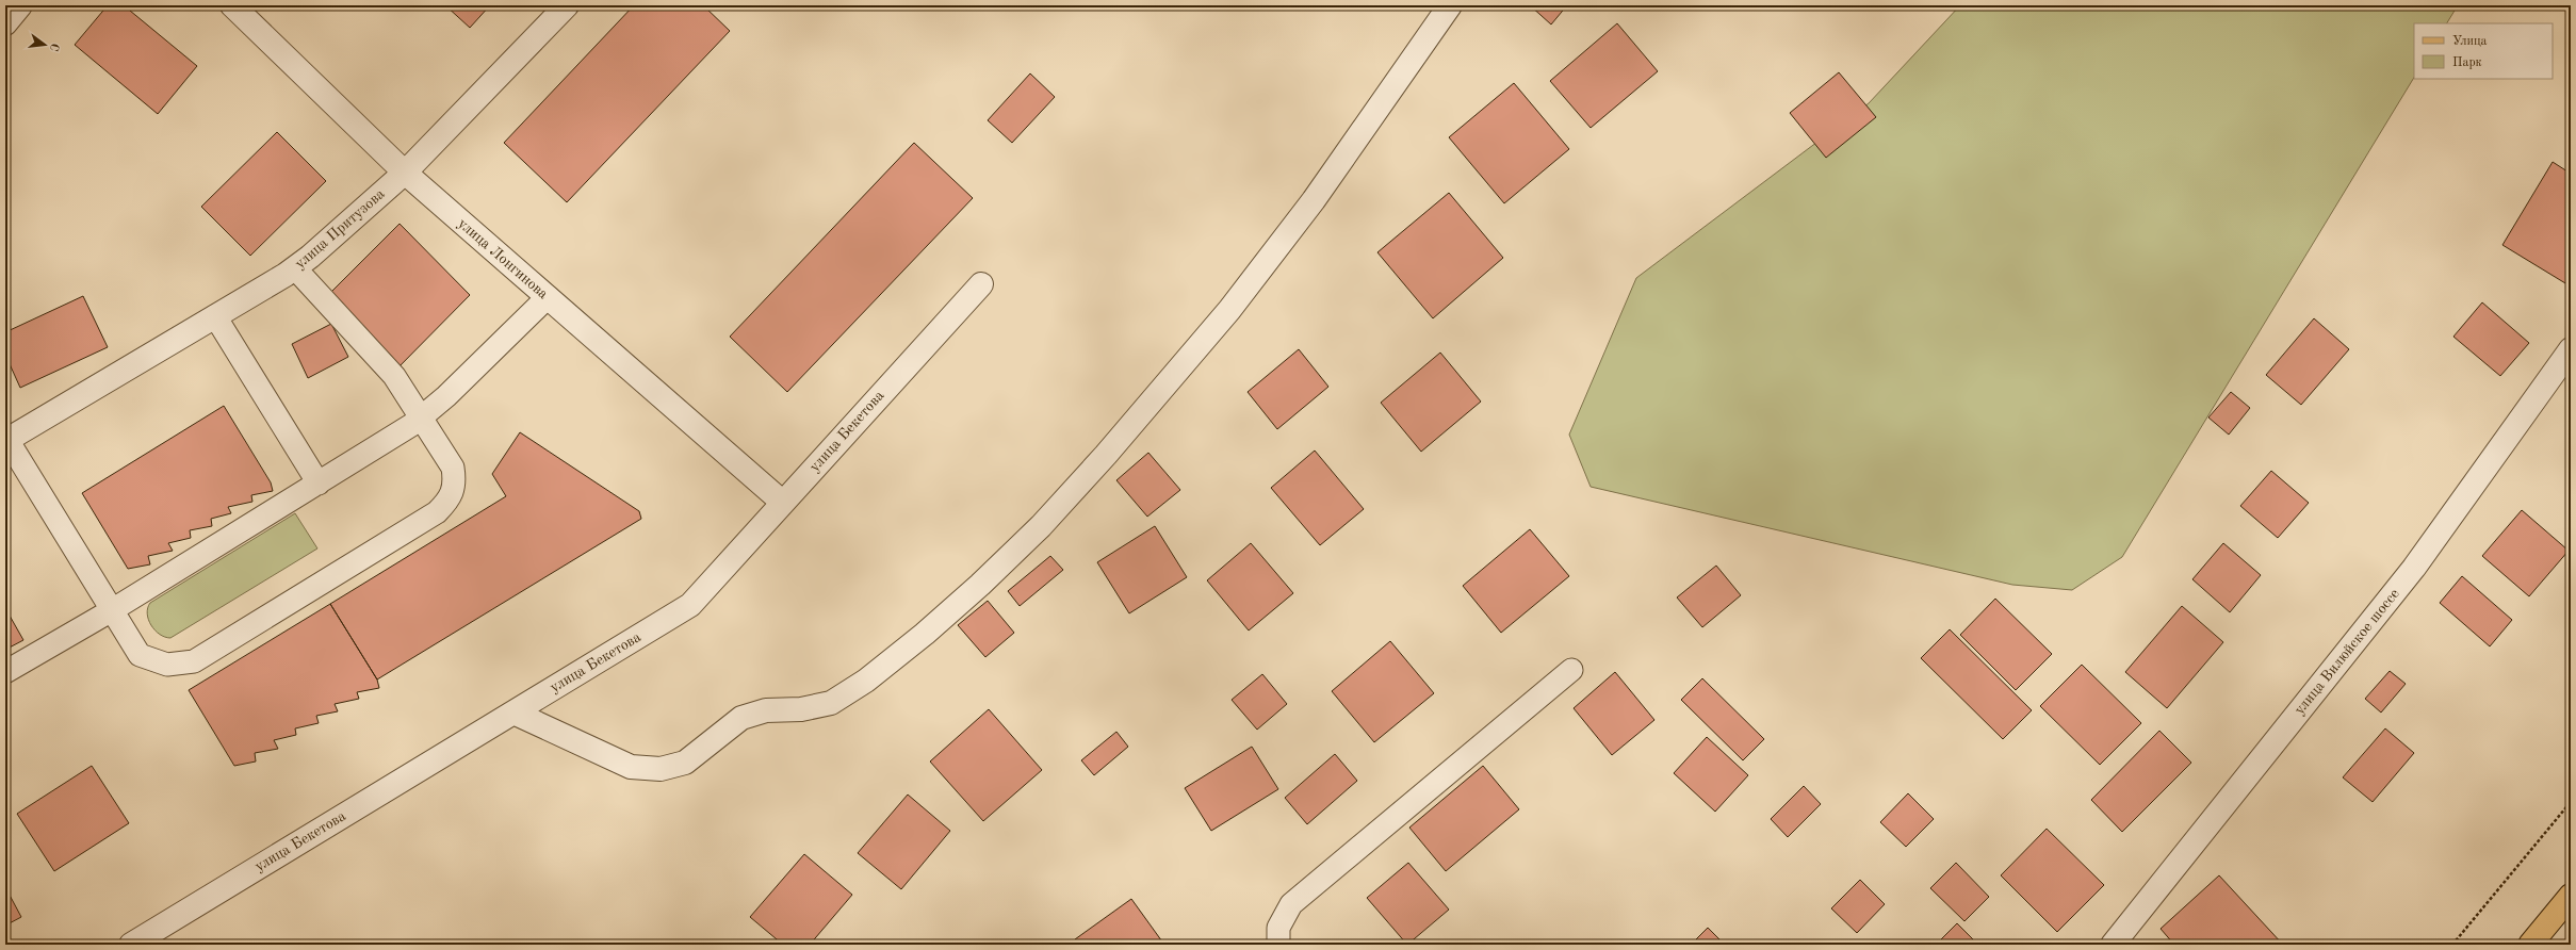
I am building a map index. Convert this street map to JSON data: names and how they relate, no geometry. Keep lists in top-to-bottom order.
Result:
{
  "streets": {
    "street": [
      "улица Притузова",
      "улица Лонгинова",
      "улица Бекетова",
      "улица Вилюйское шоссе"
    ]
  },
  "crossings": [
    ["улица Притузова", "улица Лонгинова"],
    ["улица Лонгинова", "улица Бекетова"]
  ],
  "legend": ["Улица", "Парк"],
  "north": "right"
}
